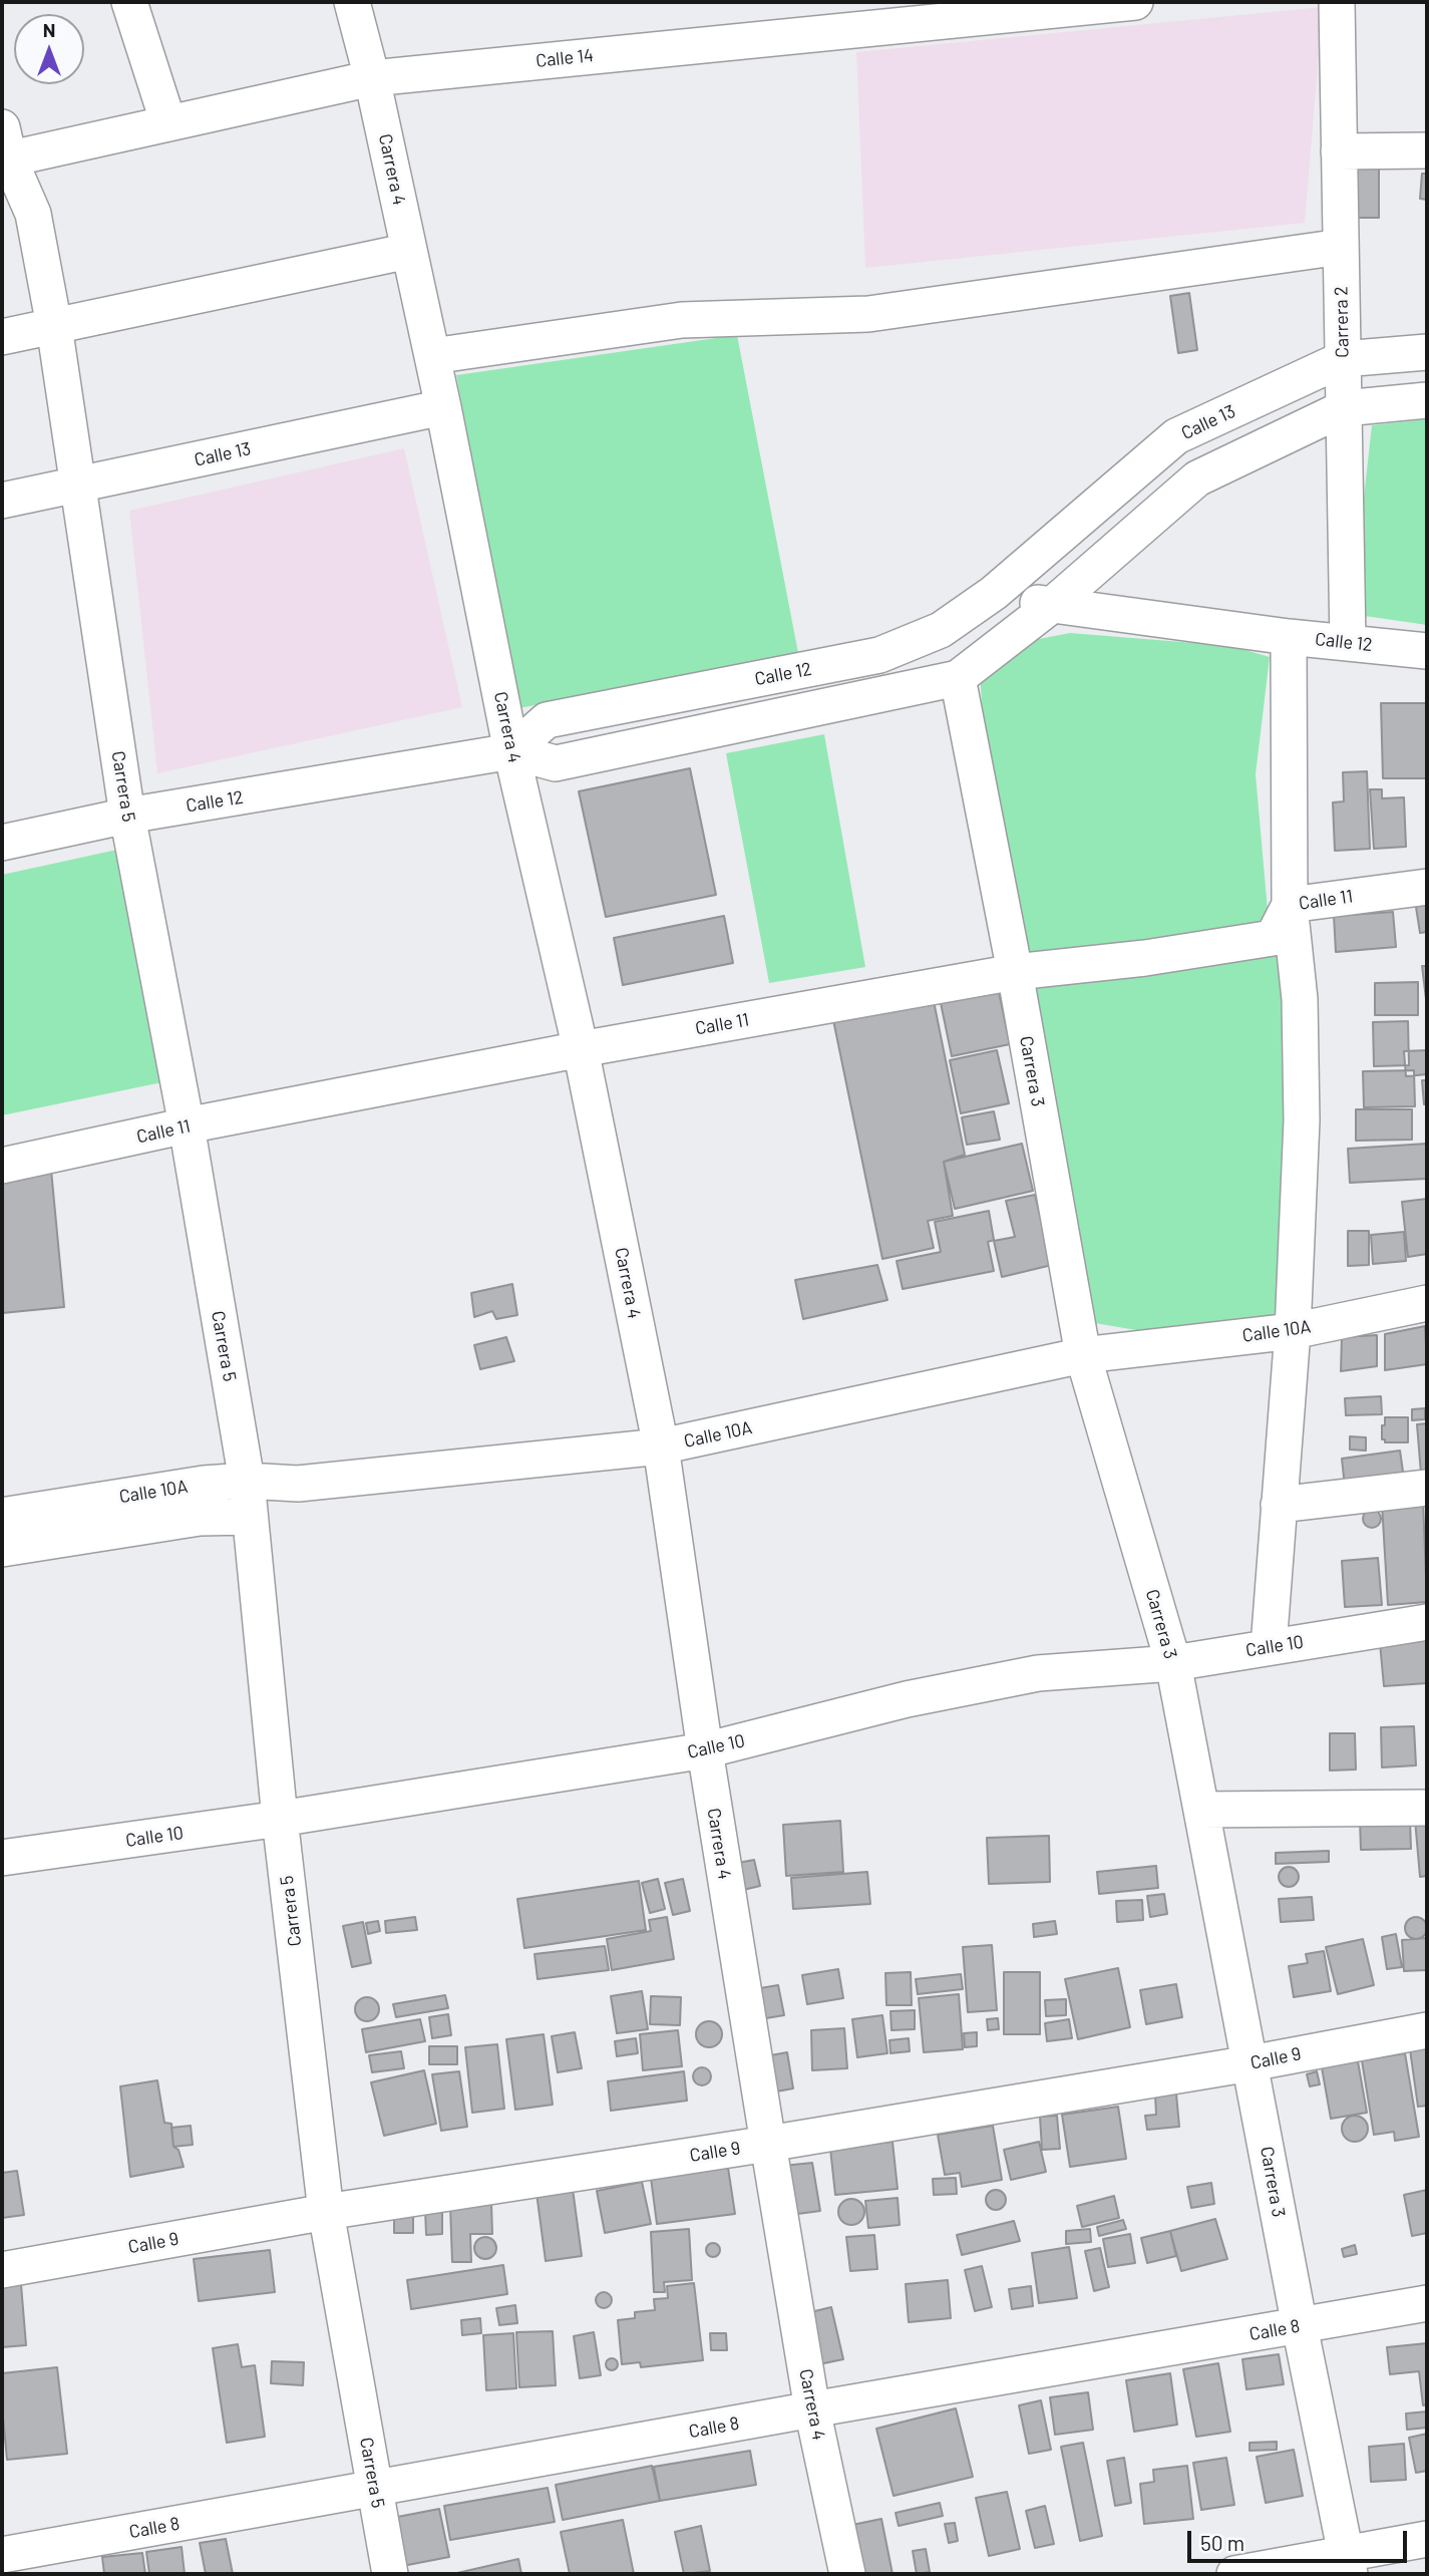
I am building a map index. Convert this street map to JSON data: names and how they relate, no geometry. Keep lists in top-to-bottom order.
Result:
{
  "streets": {
    "street": [
      "Calle 14",
      "Carrera 4",
      "Carrera 2",
      "Calle 13",
      "Calle 12",
      "Carrera 5",
      "Calle 11",
      "Carrera 3",
      "Calle 10A",
      "Calle 10",
      "Calle 9",
      "Calle 8"
    ]
  },
  "crossings": [
    ["Calle 14", "Carrera 4"],
    ["Calle 14", "Carrera 5"],
    ["Carrera 4", "Calle 13"],
    ["Carrera 4", "Calle 12"],
    ["Carrera 4", "Calle 11"],
    ["Carrera 4", "Calle 10A"],
    ["Carrera 4", "Calle 10"],
    ["Carrera 4", "Calle 9"],
    ["Carrera 4", "Calle 8"],
    ["Carrera 2", "Calle 13"],
    ["Carrera 2", "Calle 12"],
    ["Calle 13", "Calle 12"],
    ["Calle 13", "Carrera 5"],
    ["Calle 12", "Carrera 5"],
    ["Calle 12", "Carrera 3"],
    ["Carrera 5", "Calle 11"],
    ["Carrera 5", "Calle 10A"],
    ["Carrera 5", "Calle 10"],
    ["Carrera 5", "Calle 9"],
    ["Carrera 5", "Calle 8"],
    ["Calle 11", "Carrera 3"],
    ["Carrera 3", "Calle 10A"],
    ["Carrera 3", "Calle 10"],
    ["Carrera 3", "Calle 9"],
    ["Carrera 3", "Calle 8"]
  ],
  "scale_bar": "50 m",
  "north": "top"
}
